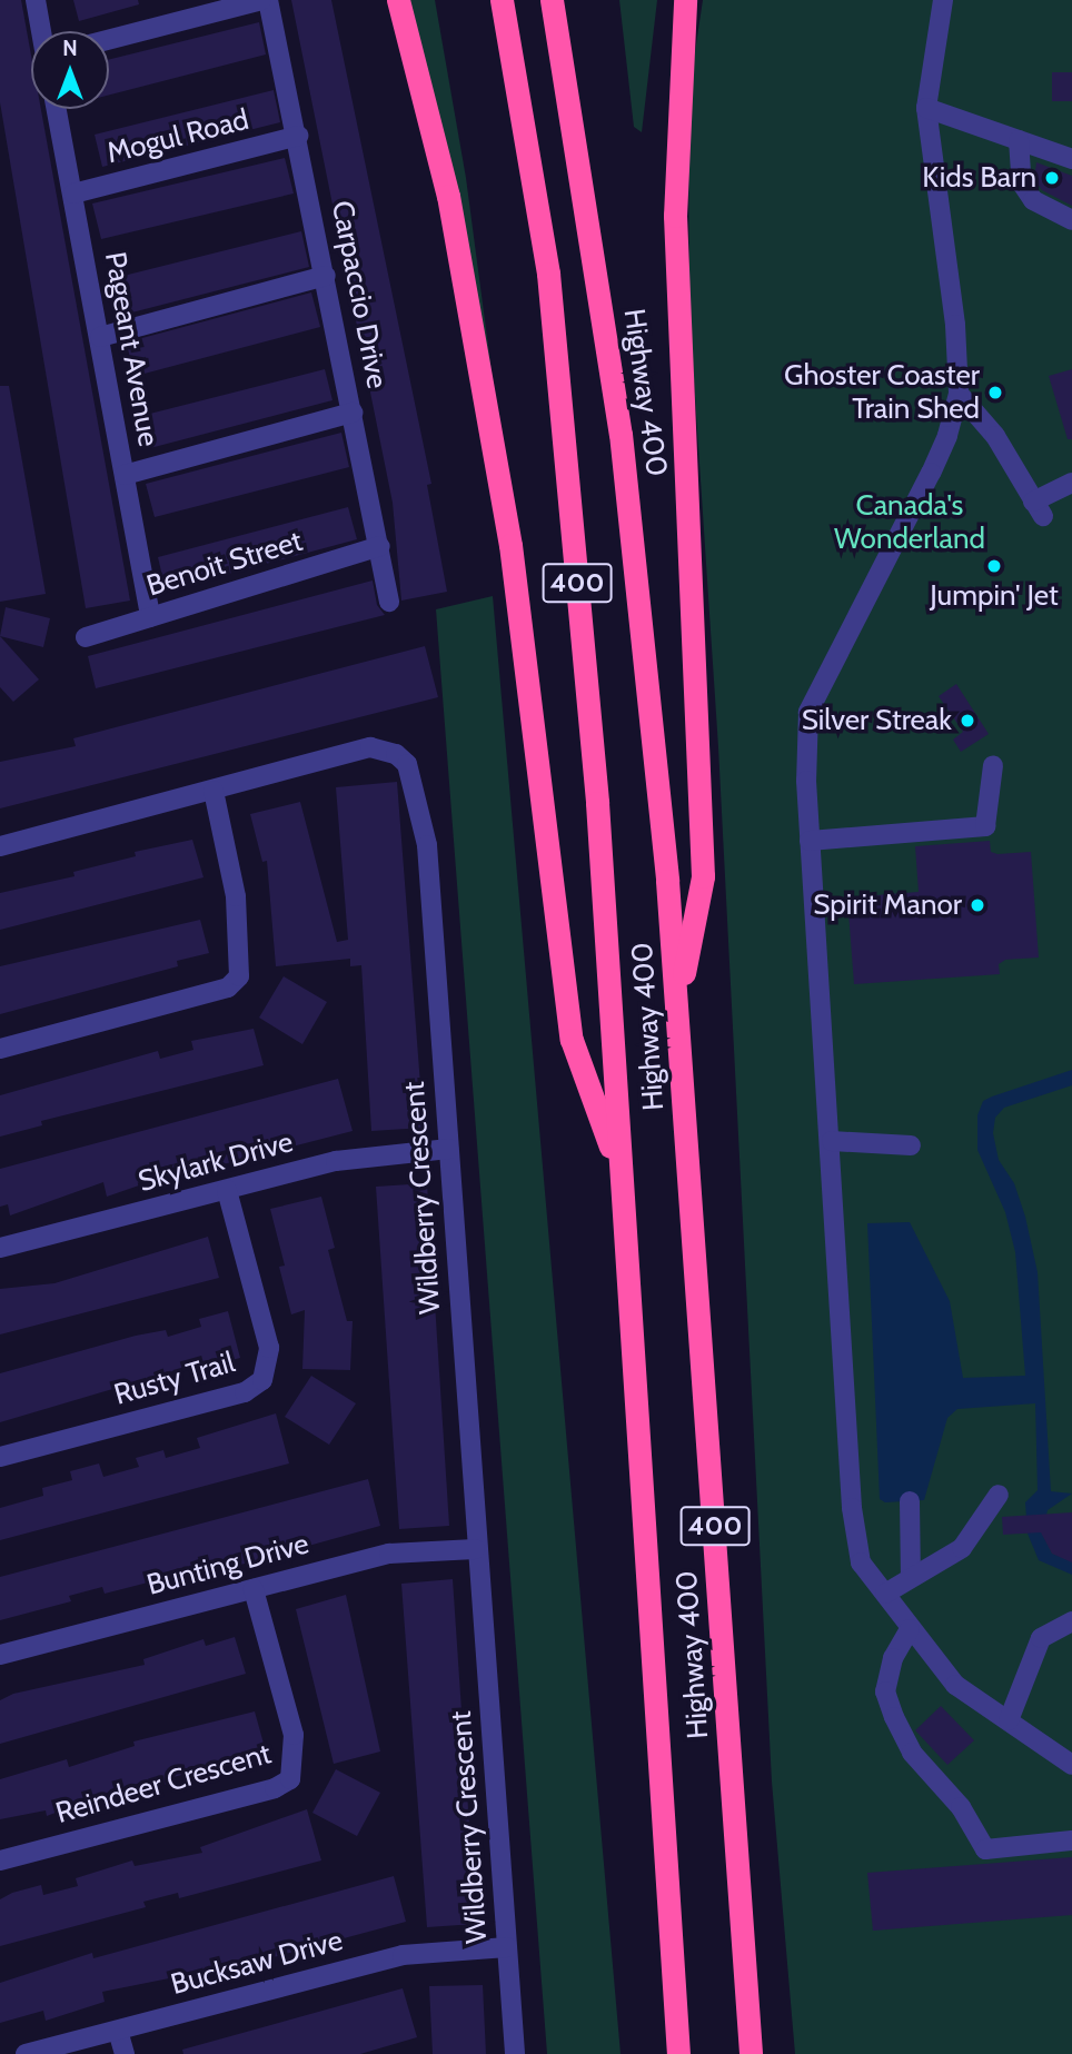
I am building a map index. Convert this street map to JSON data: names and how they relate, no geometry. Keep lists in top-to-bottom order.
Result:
{
  "streets": {
    "highway": ["Highway 400", "400"],
    "street": [
      "Mogul Road",
      "Carpaccio Drive",
      "Pageant Avenue",
      "Benoit Street",
      "Skylark Drive",
      "Wildberry Crescent",
      "Rusty Trail",
      "Bunting Drive",
      "Reindeer Crescent",
      "Bucksaw Drive"
    ]
  },
  "crossings": [
    ["Mogul Road", "Carpaccio Drive"],
    ["Mogul Road", "Pageant Avenue"],
    ["Carpaccio Drive", "Benoit Street"],
    ["Pageant Avenue", "Benoit Street"],
    ["Skylark Drive", "Wildberry Crescent"],
    ["Skylark Drive", "Rusty Trail"],
    ["Wildberry Crescent", "Bunting Drive"],
    ["Wildberry Crescent", "Bucksaw Drive"],
    ["Bunting Drive", "Reindeer Crescent"]
  ],
  "parks": ["Canada's Wonderland"],
  "places": [
    "Kids Barn",
    "Ghoster Coaster Train Shed",
    "Jumpin' Jet",
    "Silver Streak",
    "Spirit Manor"
  ],
  "north": "top"
}
